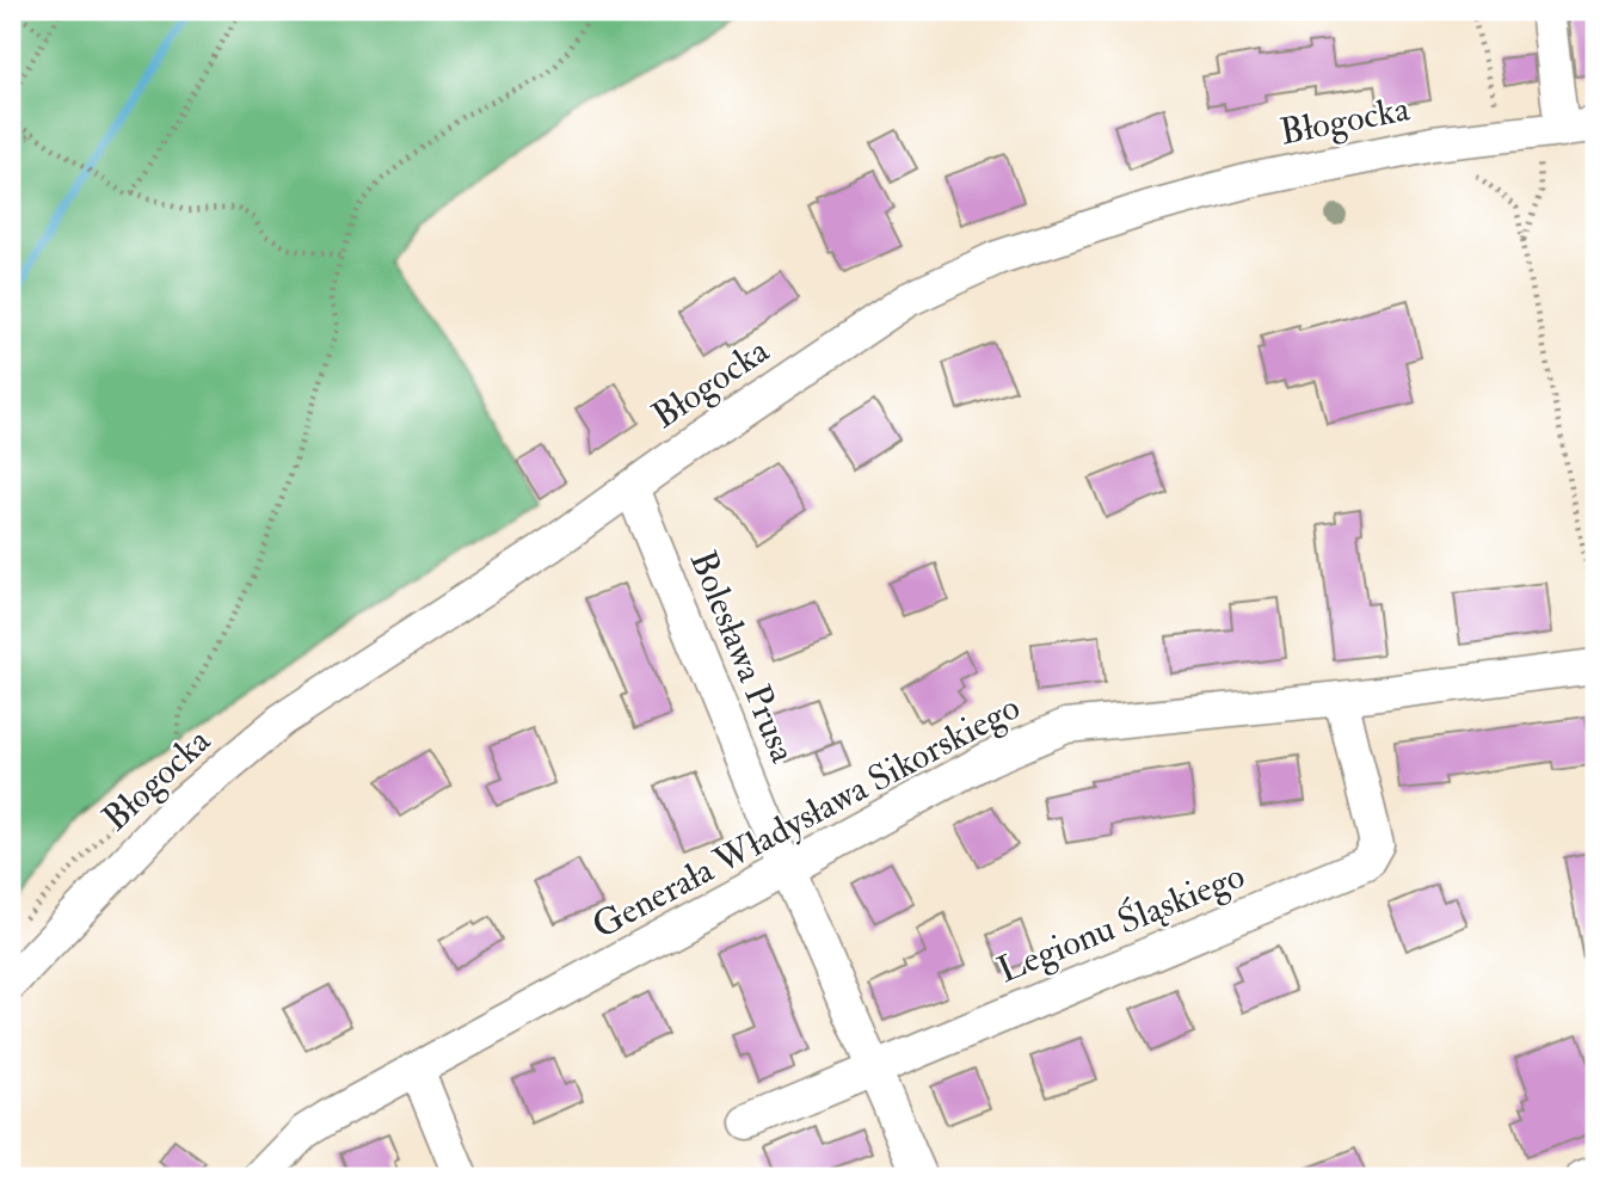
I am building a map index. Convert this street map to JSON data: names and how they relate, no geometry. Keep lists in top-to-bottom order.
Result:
{
  "streets": {
    "street": [
      "Błogocka",
      "Bolesława Prusa",
      "Generała Władysława Sikorskiego",
      "Legionu Śląskiego"
    ]
  },
  "crossings": [
    ["Błogocka", "Bolesława Prusa"],
    ["Bolesława Prusa", "Generała Władysława Sikorskiego"],
    ["Bolesława Prusa", "Legionu Śląskiego"],
    ["Generała Władysława Sikorskiego", "Legionu Śląskiego"]
  ]
}
